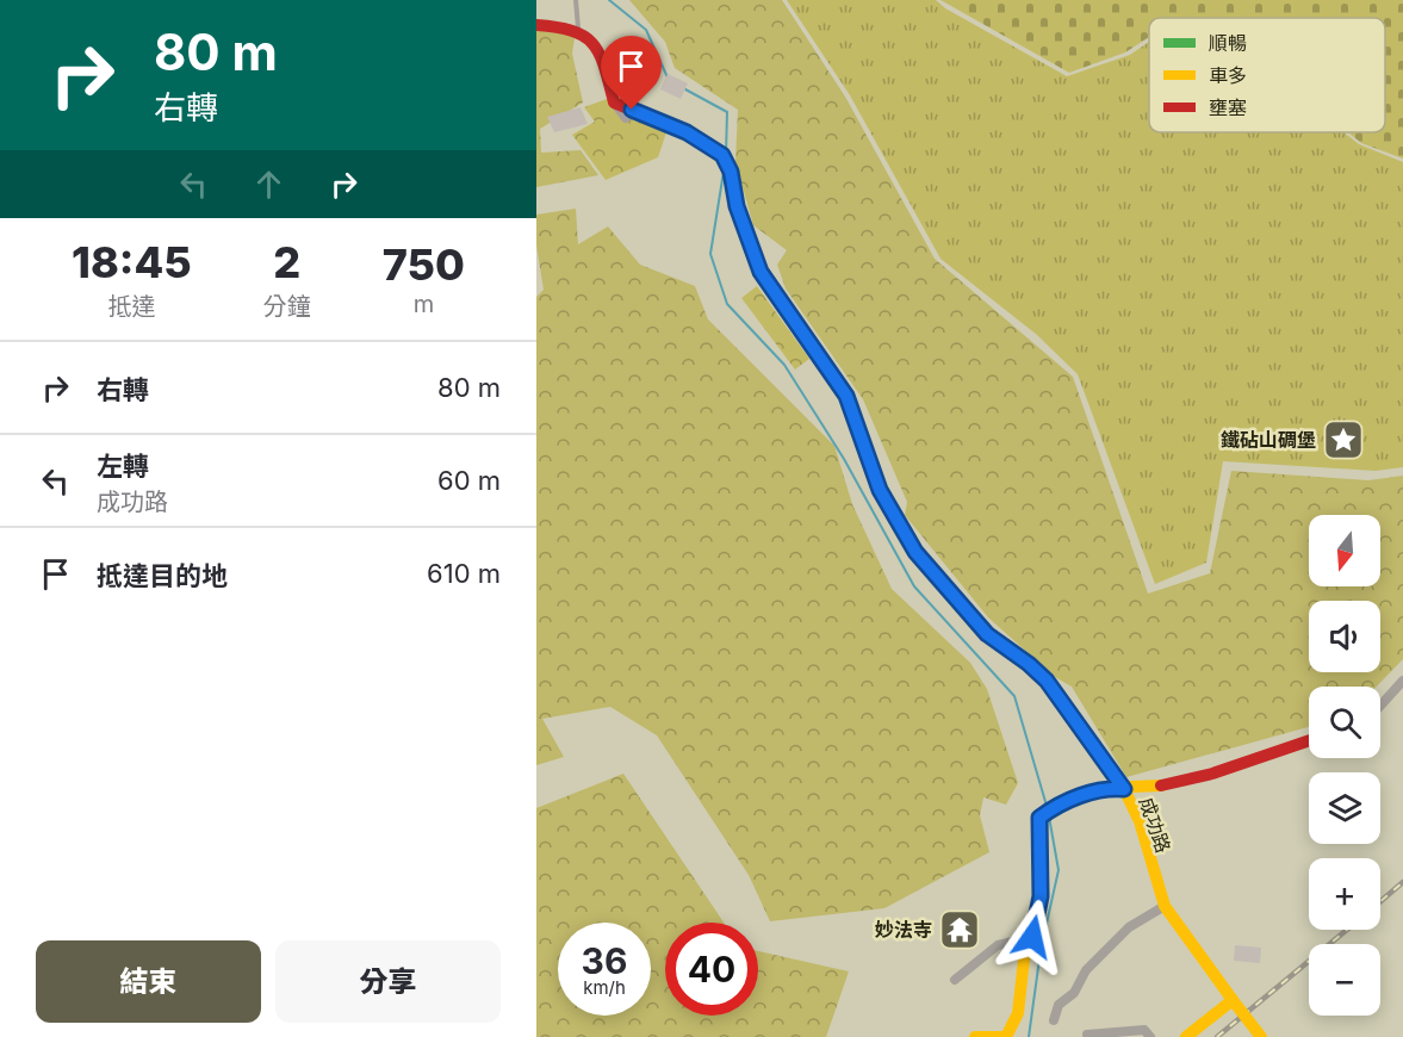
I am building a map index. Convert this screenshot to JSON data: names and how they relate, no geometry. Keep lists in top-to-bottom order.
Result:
{
  "streets": {
    "street": ["成功路"]
  },
  "places": {
    "place": ["鐵砧山碉堡"],
    "temple": ["妙法寺"]
  },
  "legend": ["順暢", "車多", "壅塞"],
  "north": "bottom",
  "page": {
    "turn": ["80 m", "右轉"],
    "eta": [
      "18:45",
      "抵達",
      "2",
      "分鐘",
      "750",
      "m"
    ],
    "list": [
      {
        "name": "右轉",
        "value": "80 m"
      },
      {
        "name": "左轉",
        "note": "成功路",
        "value": "60 m"
      },
      {
        "name": "抵達目的地",
        "value": "610 m"
      }
    ],
    "map_buttons": ["+", "−"],
    "speed": "36 km/h",
    "limit": "40",
    "buttons": ["結束", "分享"]
  }
}
